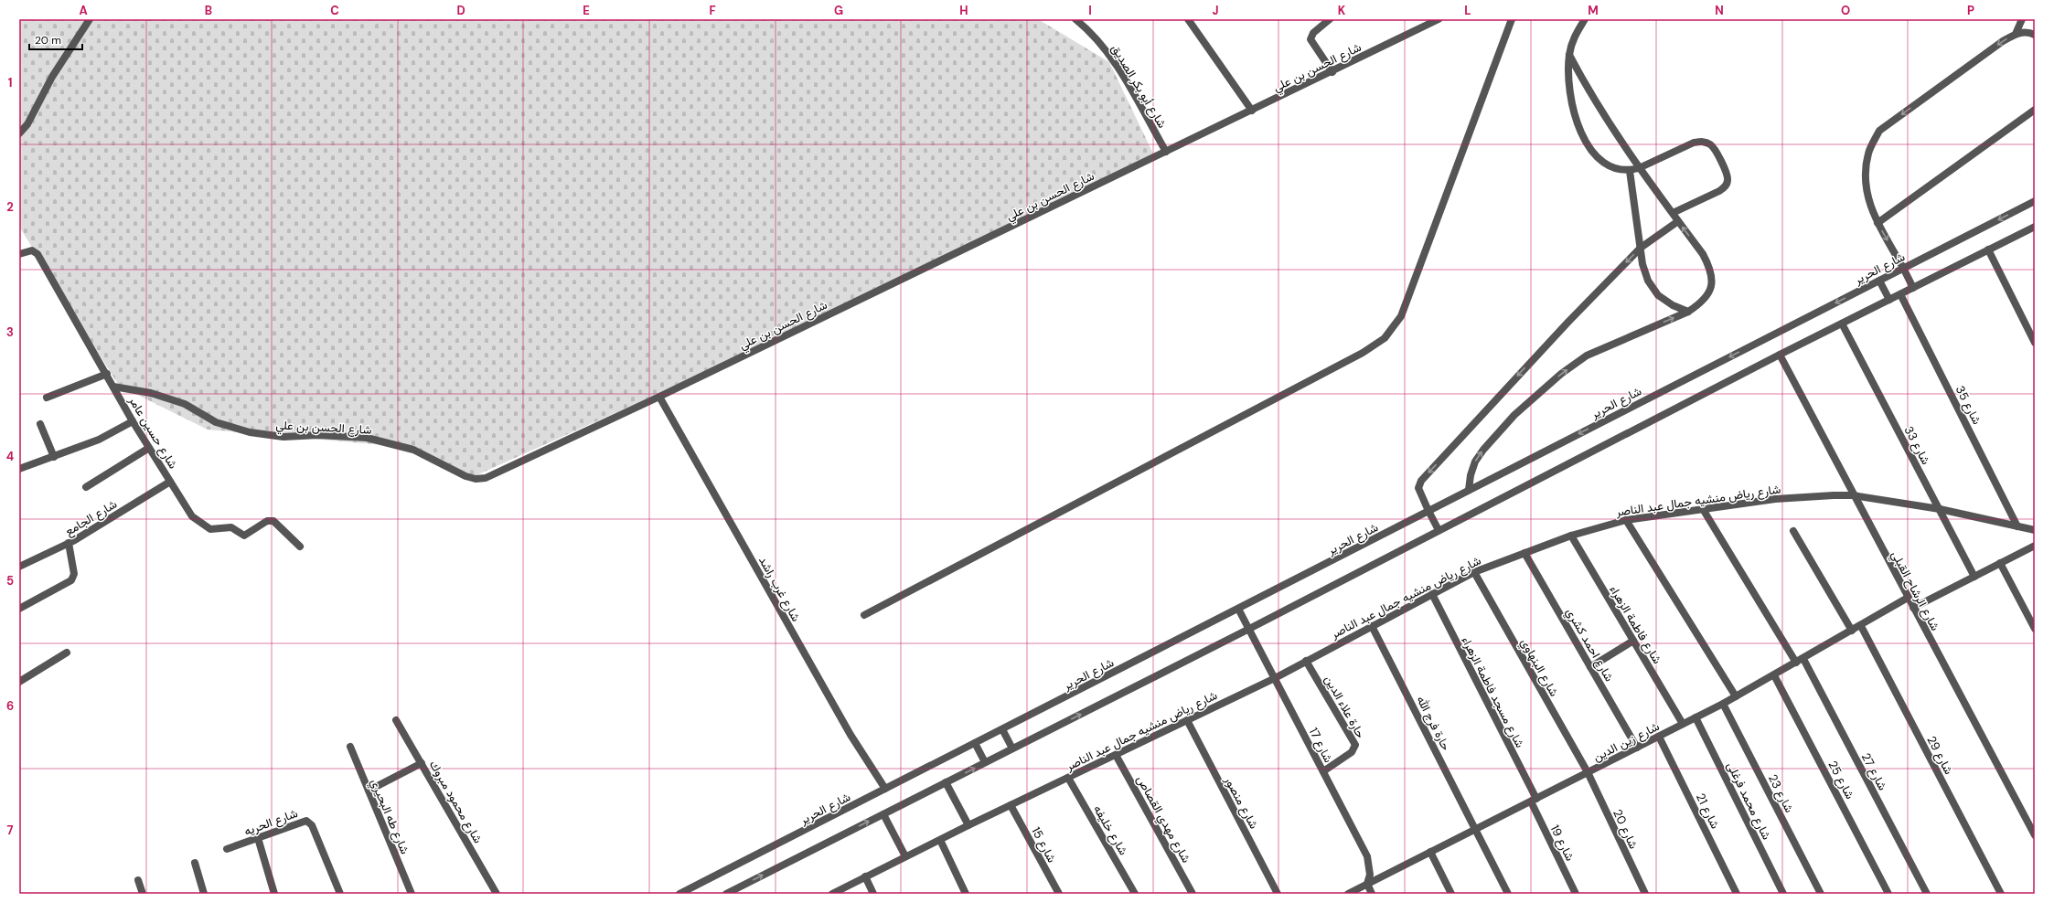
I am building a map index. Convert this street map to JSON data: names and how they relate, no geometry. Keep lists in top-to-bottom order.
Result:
{
  "streets": {
    "street": [
      "شارع الحسن بن علي",
      "شارع أبو بكر الصديق",
      "شارع الحرير",
      "شارع 35",
      "شارع حسين عامر",
      "شارع 33",
      "شارع رياض منشيه جمال عبد الناصر",
      "شارع الجامع",
      "شارع غرب راشد",
      "شارع الرشاح القبلي",
      "شارع فاطمة الزهراء",
      "شارع احمد كشري",
      "شارع البنهاوي",
      "شارع مسجد فاطمة الزهراء",
      "حارة علاء الدين",
      "حارة فرج الله",
      "شارع زين الدين",
      "شارع 17",
      "شارع 29",
      "شارع 27",
      "شارع 25",
      "شارع 23",
      "شارع محمد فرغلى",
      "شارع محمود مبروك",
      "شارع منصور",
      "شارع 21",
      "شارع طه البحيري",
      "شارع مهدي القصاص",
      "شارع الحريه",
      "شارع 20",
      "شارع خليفه",
      "شارع 19",
      "شارع 15"
    ]
  },
  "crossings": [
    ["شارع الحسن بن علي", "شارع أبو بكر الصديق"],
    ["شارع الحسن بن علي", "شارع حسين عامر"],
    ["شارع الحسن بن علي", "شارع غرب راشد"],
    ["شارع الحرير", "شارع غرب راشد"],
    ["شارع الحرير", "شارع 17"],
    ["شارع 35", "شارع رياض منشيه جمال عبد الناصر"],
    ["شارع حسين عامر", "شارع الجامع"],
    ["شارع 33", "شارع رياض منشيه جمال عبد الناصر"],
    ["شارع رياض منشيه جمال عبد الناصر", "شارع الرشاح القبلي"],
    ["شارع رياض منشيه جمال عبد الناصر", "شارع فاطمة الزهراء"],
    ["شارع رياض منشيه جمال عبد الناصر", "شارع احمد كشري"],
    ["شارع رياض منشيه جمال عبد الناصر", "شارع البنهاوي"],
    ["شارع رياض منشيه جمال عبد الناصر", "شارع مسجد فاطمة الزهراء"],
    ["شارع رياض منشيه جمال عبد الناصر", "حارة علاء الدين"],
    ["شارع رياض منشيه جمال عبد الناصر", "حارة فرج الله"],
    ["شارع رياض منشيه جمال عبد الناصر", "شارع 17"],
    ["شارع رياض منشيه جمال عبد الناصر", "شارع منصور"],
    ["شارع رياض منشيه جمال عبد الناصر", "شارع مهدي القصاص"],
    ["شارع رياض منشيه جمال عبد الناصر", "شارع خليفه"],
    ["شارع رياض منشيه جمال عبد الناصر", "شارع 15"],
    ["شارع الرشاح القبلي", "شارع زين الدين"],
    ["شارع فاطمة الزهراء", "شارع زين الدين"],
    ["شارع احمد كشري", "شارع زين الدين"],
    ["شارع البنهاوي", "شارع زين الدين"],
    ["شارع البنهاوي", "شارع 20"],
    ["شارع مسجد فاطمة الزهراء", "شارع زين الدين"],
    ["شارع مسجد فاطمة الزهراء", "شارع 19"],
    ["حارة علاء الدين", "شارع 17"],
    ["حارة فرج الله", "شارع زين الدين"],
    ["شارع زين الدين", "شارع 17"],
    ["شارع زين الدين", "شارع 29"],
    ["شارع زين الدين", "شارع 27"],
    ["شارع زين الدين", "شارع 25"],
    ["شارع زين الدين", "شارع 23"],
    ["شارع زين الدين", "شارع محمد فرغلى"],
    ["شارع زين الدين", "شارع 21"],
    ["شارع زين الدين", "شارع 20"],
    ["شارع زين الدين", "شارع 19"]
  ],
  "scale_bar": "20 m",
  "grid": {
    "columns": [
      "A",
      "B",
      "C",
      "D",
      "E",
      "F",
      "G",
      "H",
      "I",
      "J",
      "K",
      "L",
      "M",
      "N",
      "O",
      "P"
    ],
    "rows": [
      "1",
      "2",
      "3",
      "4",
      "5",
      "6",
      "7"
    ]
  }
}
